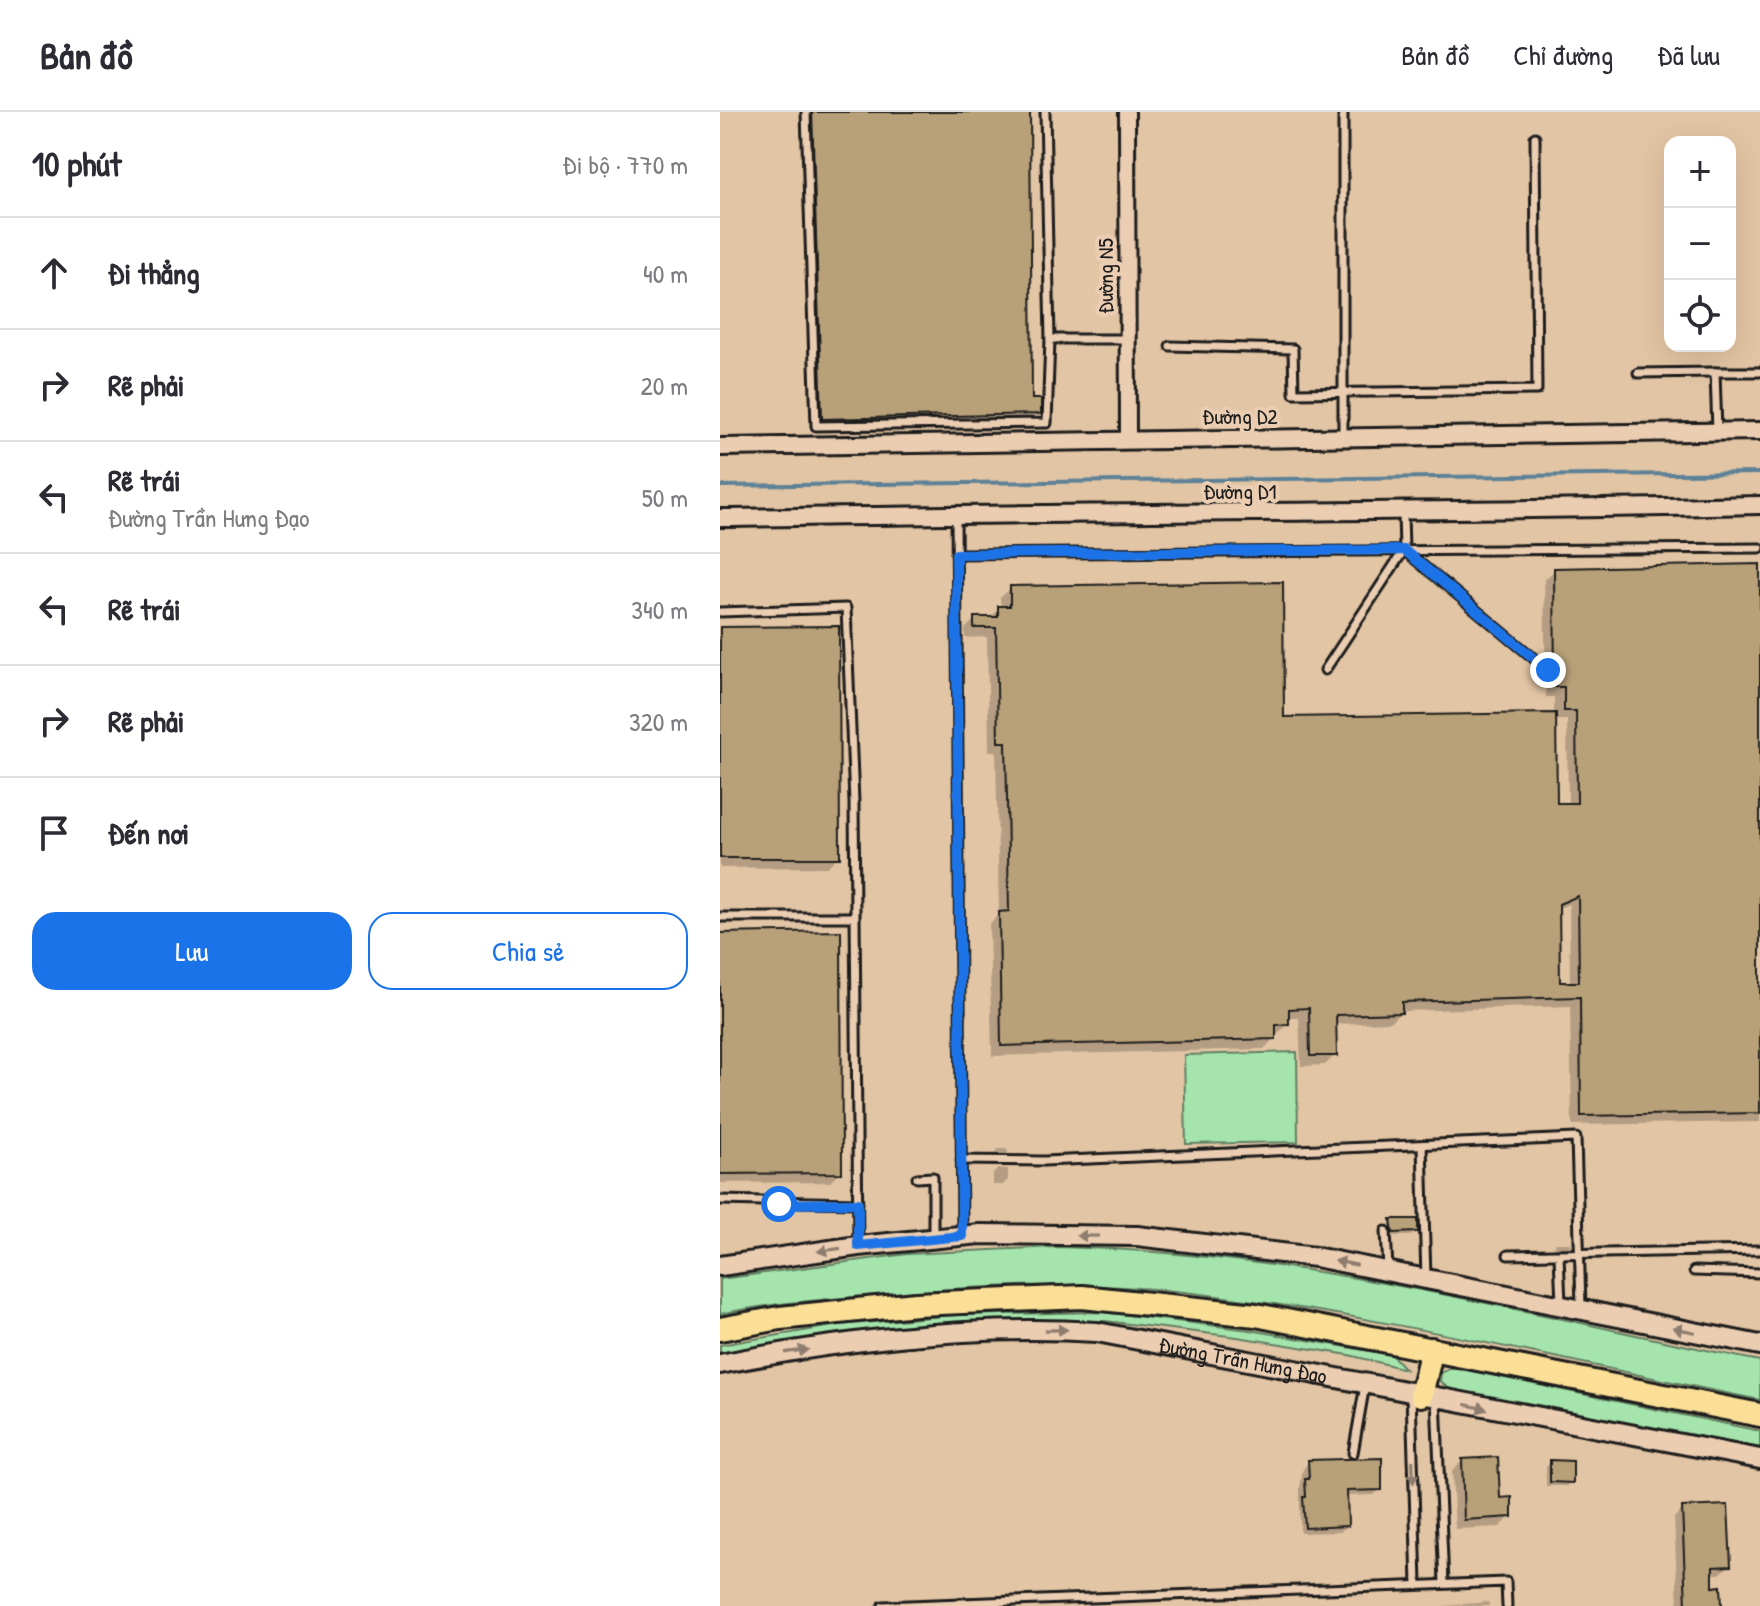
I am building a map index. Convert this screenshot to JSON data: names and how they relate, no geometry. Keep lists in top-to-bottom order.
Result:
{
  "streets": {
    "highway": ["Đường Trần Hưng Đạo"],
    "street": ["Đường N5", "Đường D2", "Đường D1"]
  },
  "crossings": [
    ["Đường N5", "Đường D2"]
  ],
  "page": {
    "header": "Bản đồ",
    "nav": ["Bản đồ", "Chỉ đường", "Đã lưu"],
    "heading": ["10 phút", "Đi bộ · 770 m"],
    "map_buttons": ["+", "−"],
    "list": [
      ["Đi thẳng", "40 m"],
      ["Rẽ phải", "20 m"],
      ["Rẽ trái", "Đường Trần Hưng Đạo", "50 m"],
      ["Rẽ trái", "340 m"],
      ["Rẽ phải", "320 m"],
      "Đến nơi"
    ],
    "buttons": ["Lưu", "Chia sẻ"]
  }
}
